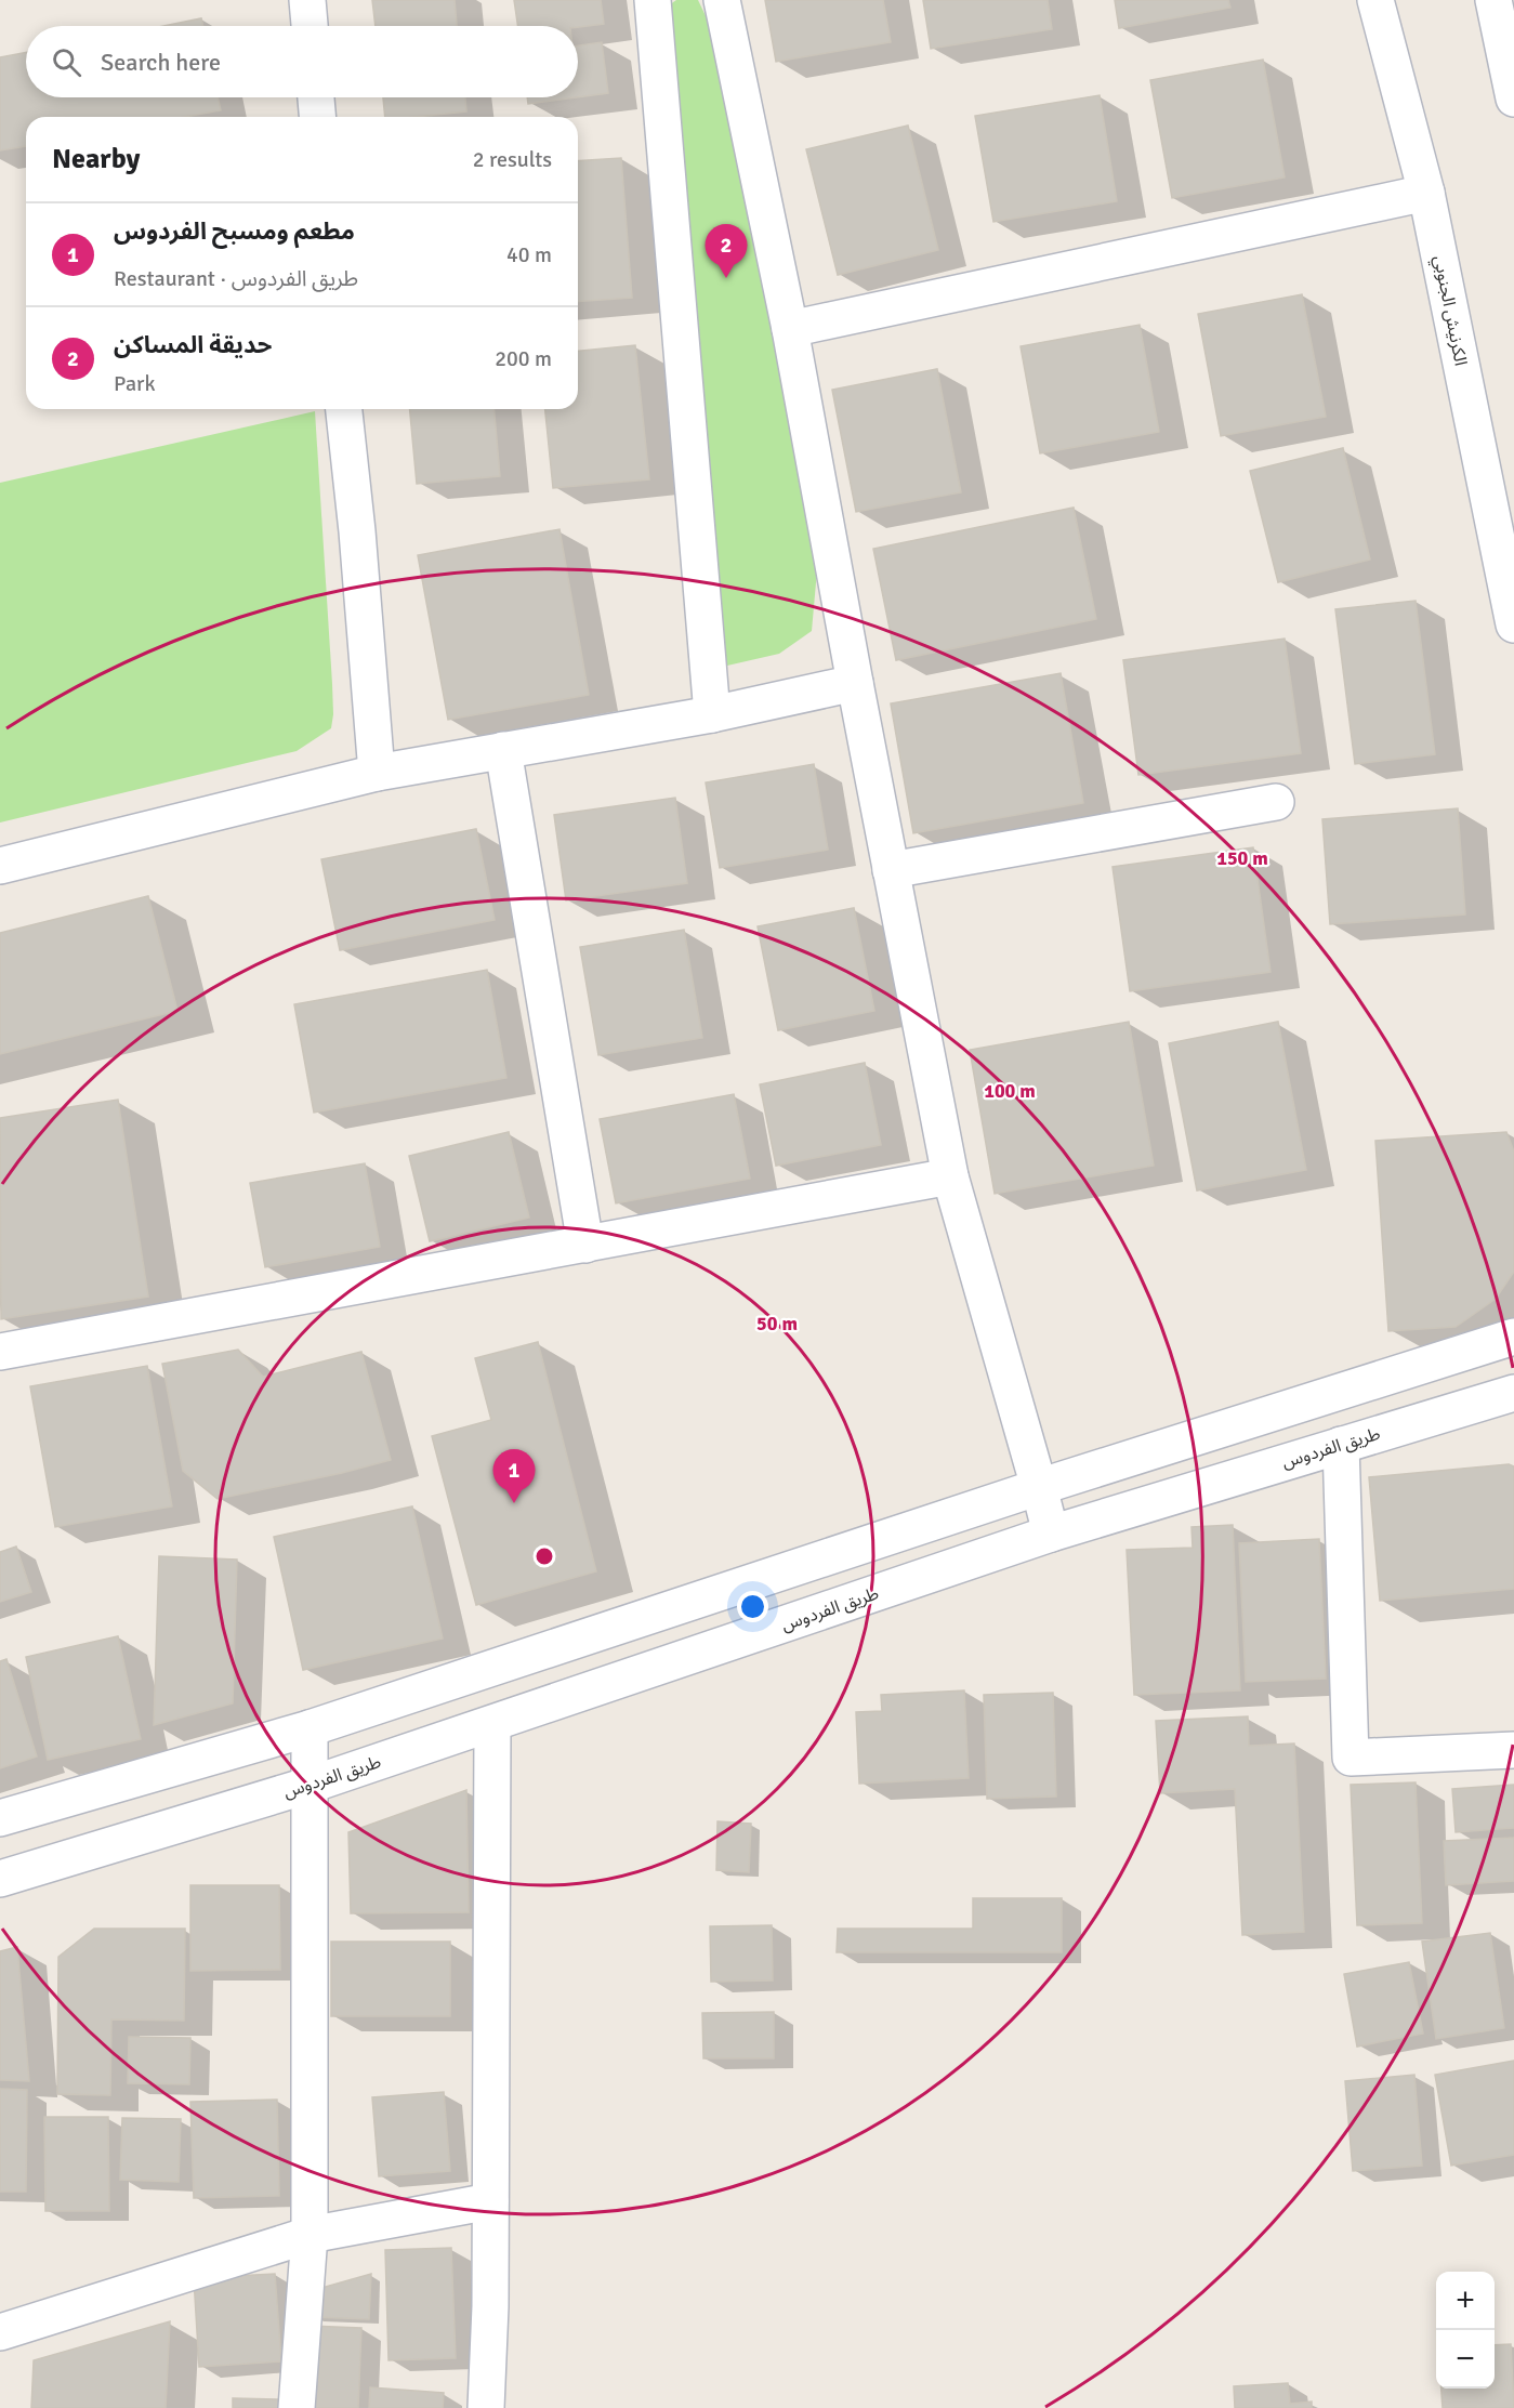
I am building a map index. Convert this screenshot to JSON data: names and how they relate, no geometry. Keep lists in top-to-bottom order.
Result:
{
  "streets": {
    "street": ["الكرنيش الجنوبي", "طريق الفردوس"]
  },
  "page": {
    "search": "Search here",
    "heading": ["Nearby", "2 results"],
    "list": [
      {
        "mark": "1",
        "name": "مطعم ومسبح الفردوس",
        "note": "Restaurant · طريق الفردوس",
        "value": "40 m"
      },
      {
        "mark": "2",
        "name": "حديقة المساكن",
        "note": "Park",
        "value": "200 m"
      }
    ],
    "pins": ["2", "1"],
    "map_buttons": ["+", "−"]
  },
  "rings": ["150 m", "100 m", "50 m"]
}
